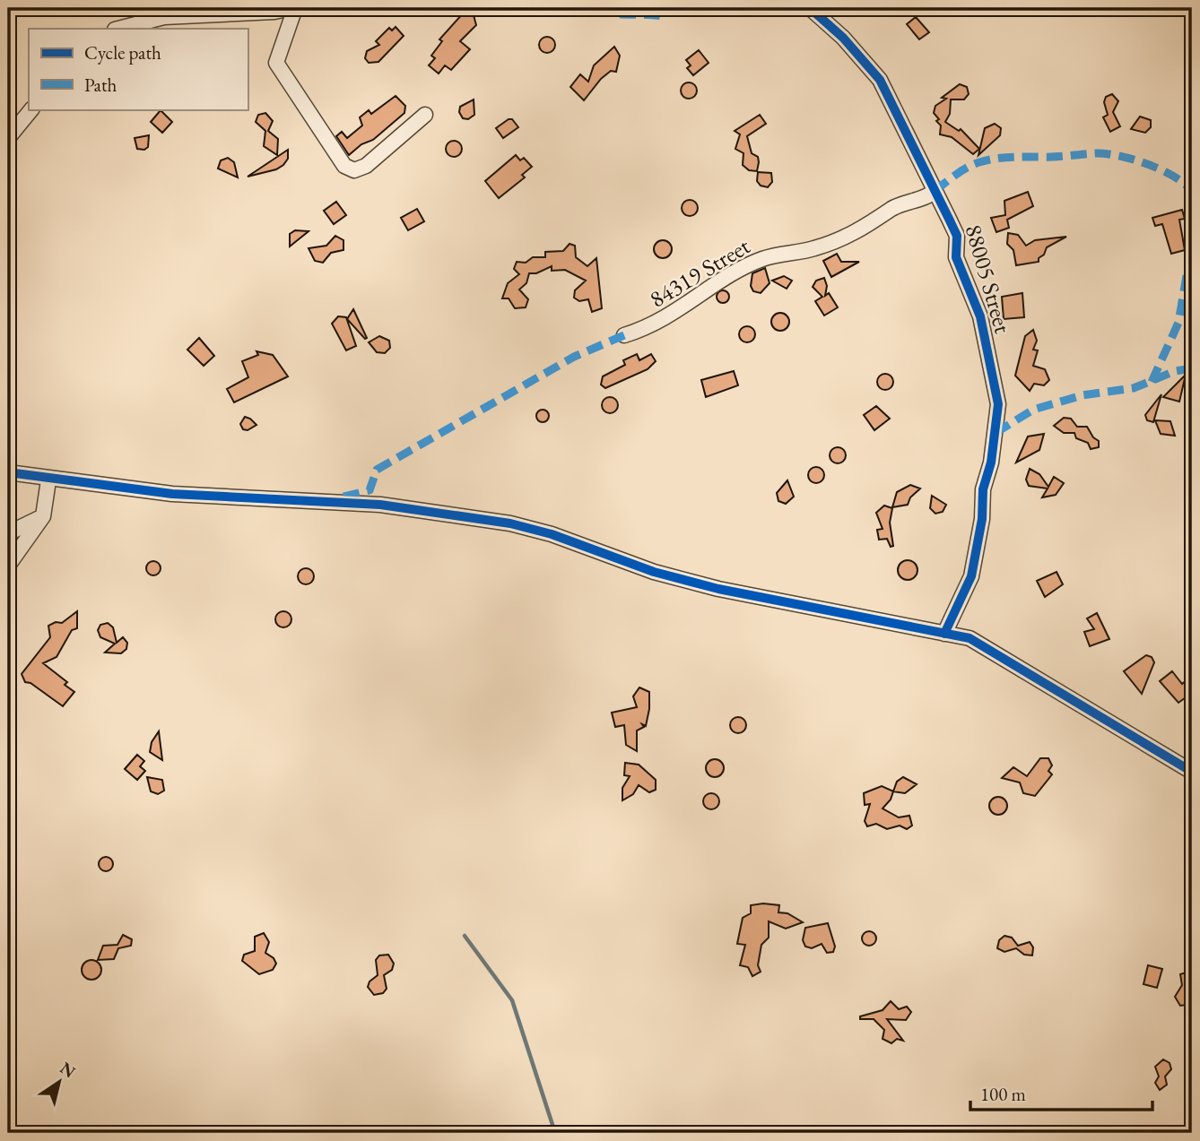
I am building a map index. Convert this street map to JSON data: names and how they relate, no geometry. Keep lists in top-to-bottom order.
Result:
{
  "streets": {
    "street": ["84319 Street", "88005 Street"]
  },
  "crossings": [
    ["84319 Street", "88005 Street"]
  ],
  "legend": ["Cycle path", "Path"],
  "scale_bar": "100 m",
  "north": "top right"
}
